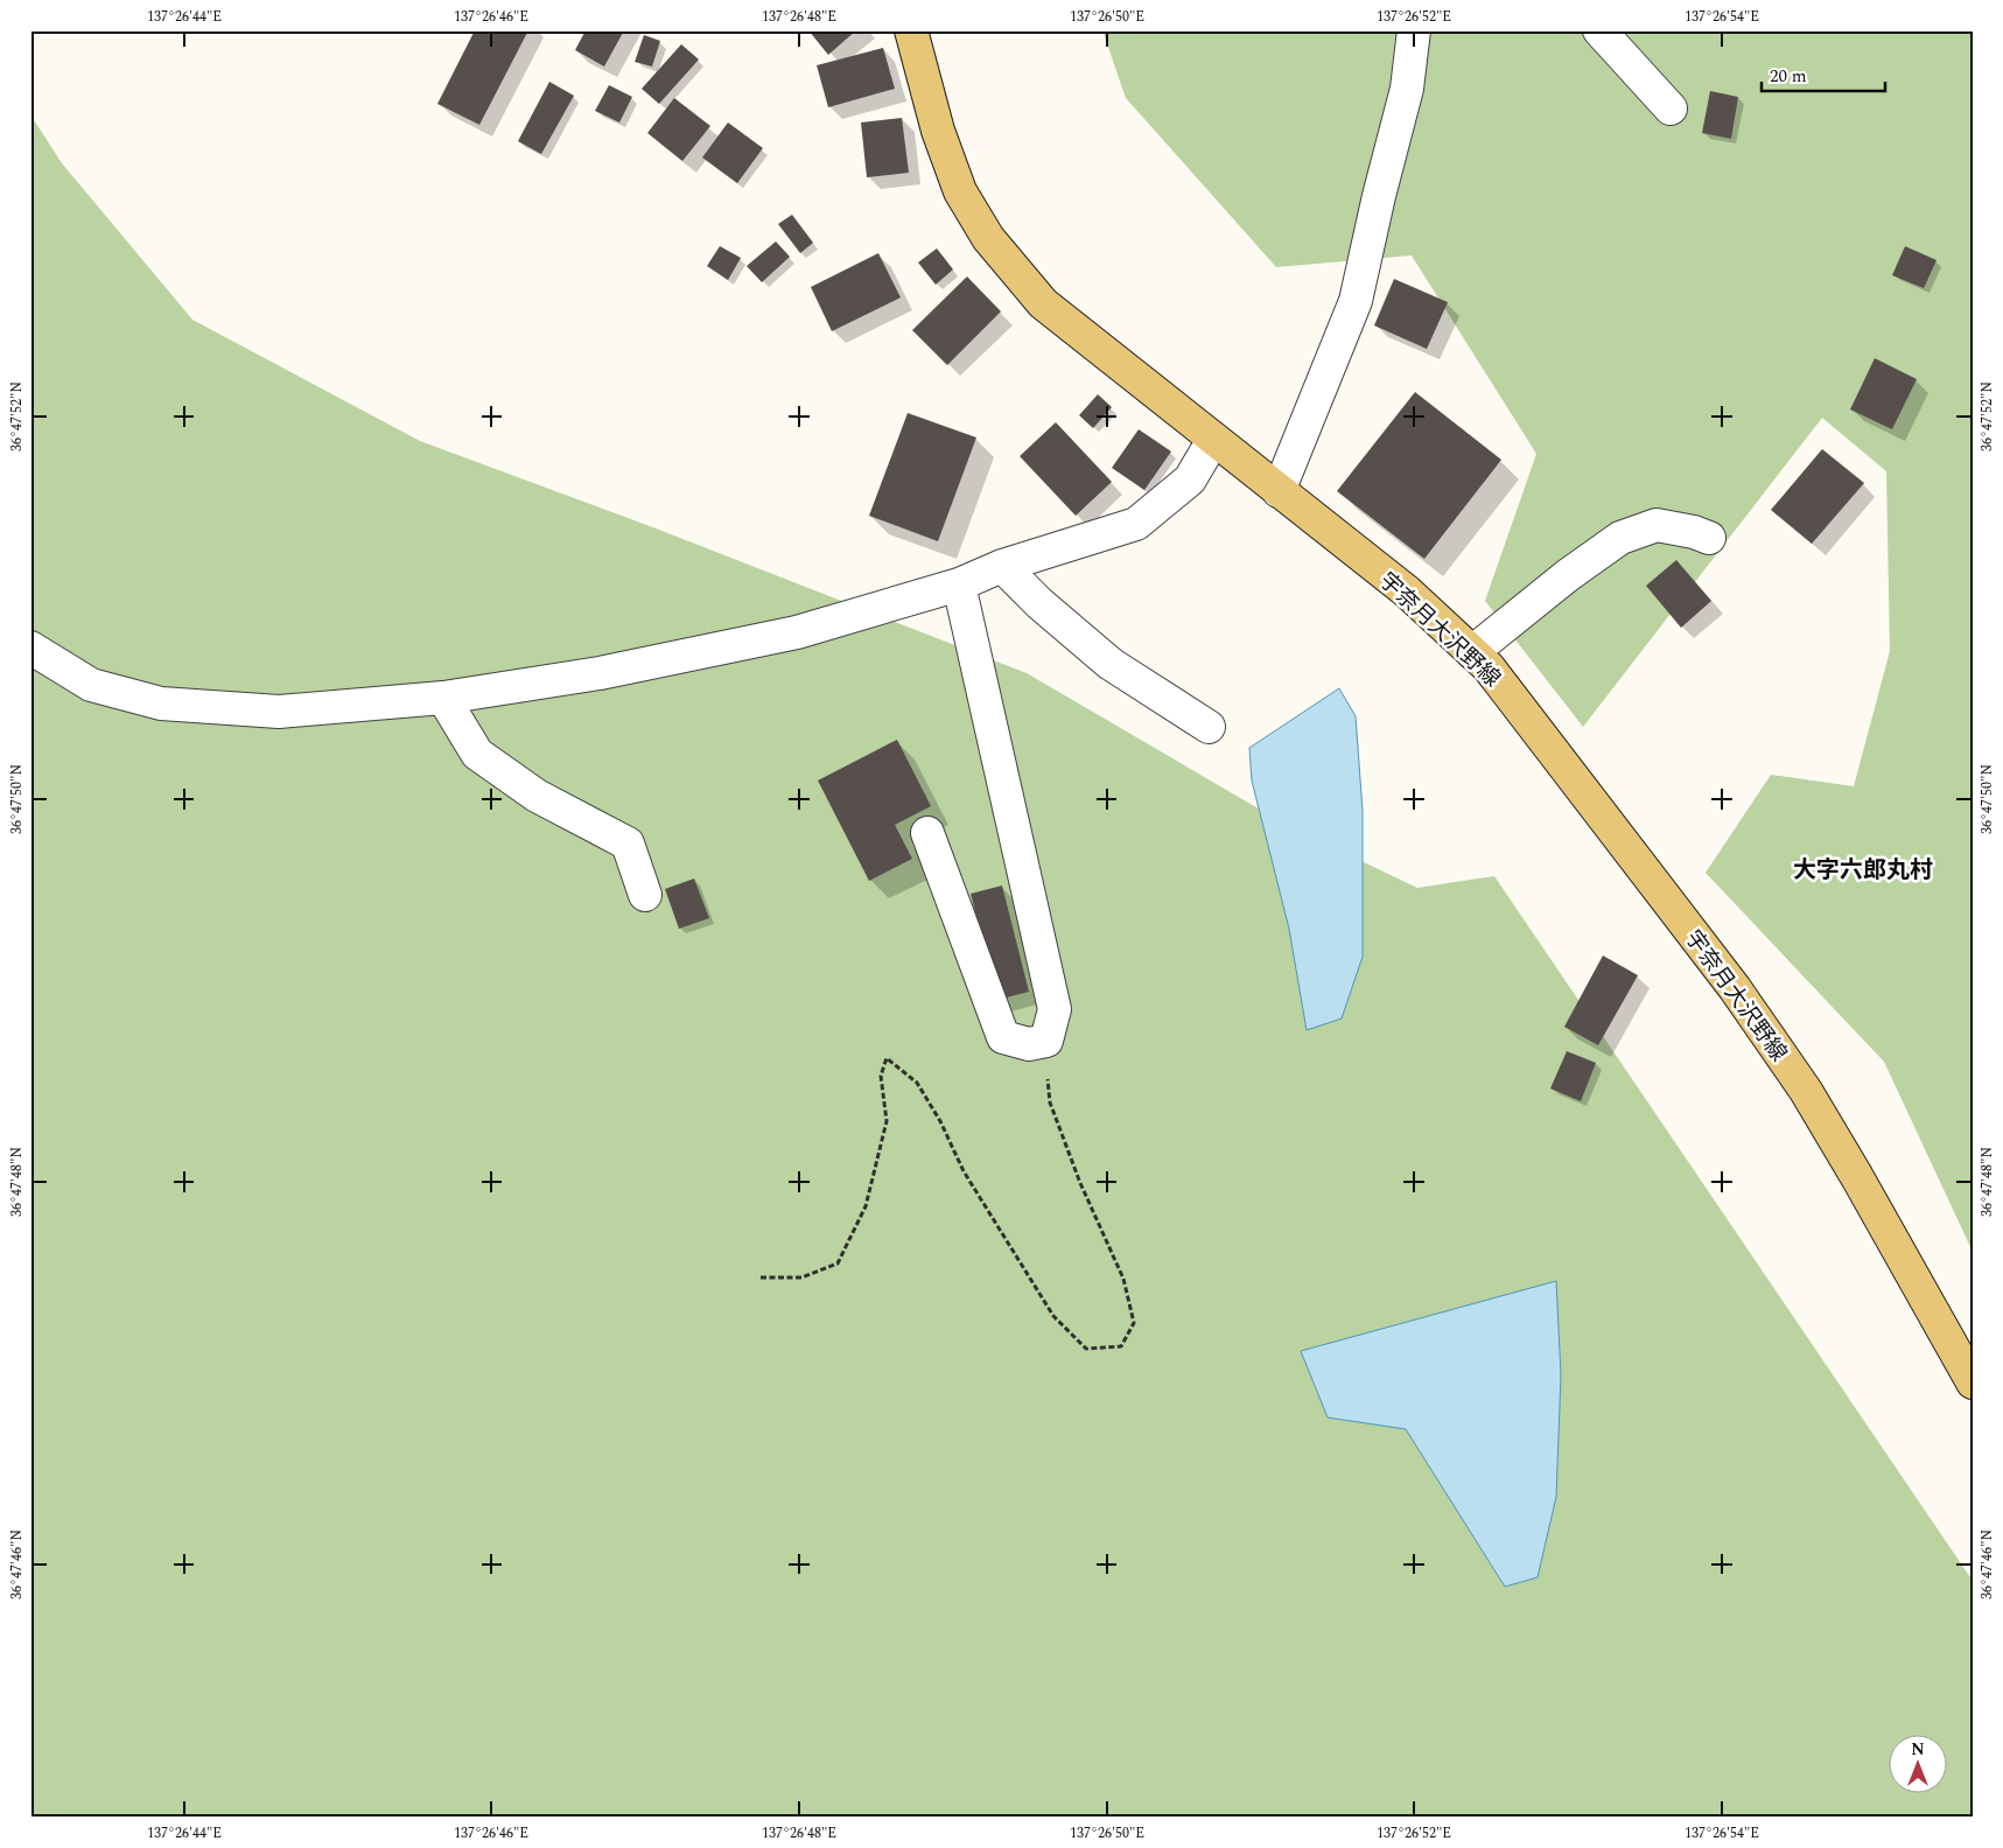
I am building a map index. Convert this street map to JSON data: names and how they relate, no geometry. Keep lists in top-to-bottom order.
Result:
{
  "streets": {
    "main road": ["宇奈月大沢野線"]
  },
  "districts": ["大字六郎丸村"],
  "scale_bar": "20 m",
  "north": "top",
  "coordinates": [
    "137°26'44\"E",
    "137°26'46\"E",
    "137°26'48\"E",
    "137°26'50\"E",
    "137°26'52\"E",
    "137°26'54\"E",
    "36°47'52\"N",
    "36°47'50\"N",
    "36°47'48\"N",
    "36°47'46\"N"
  ]
}
